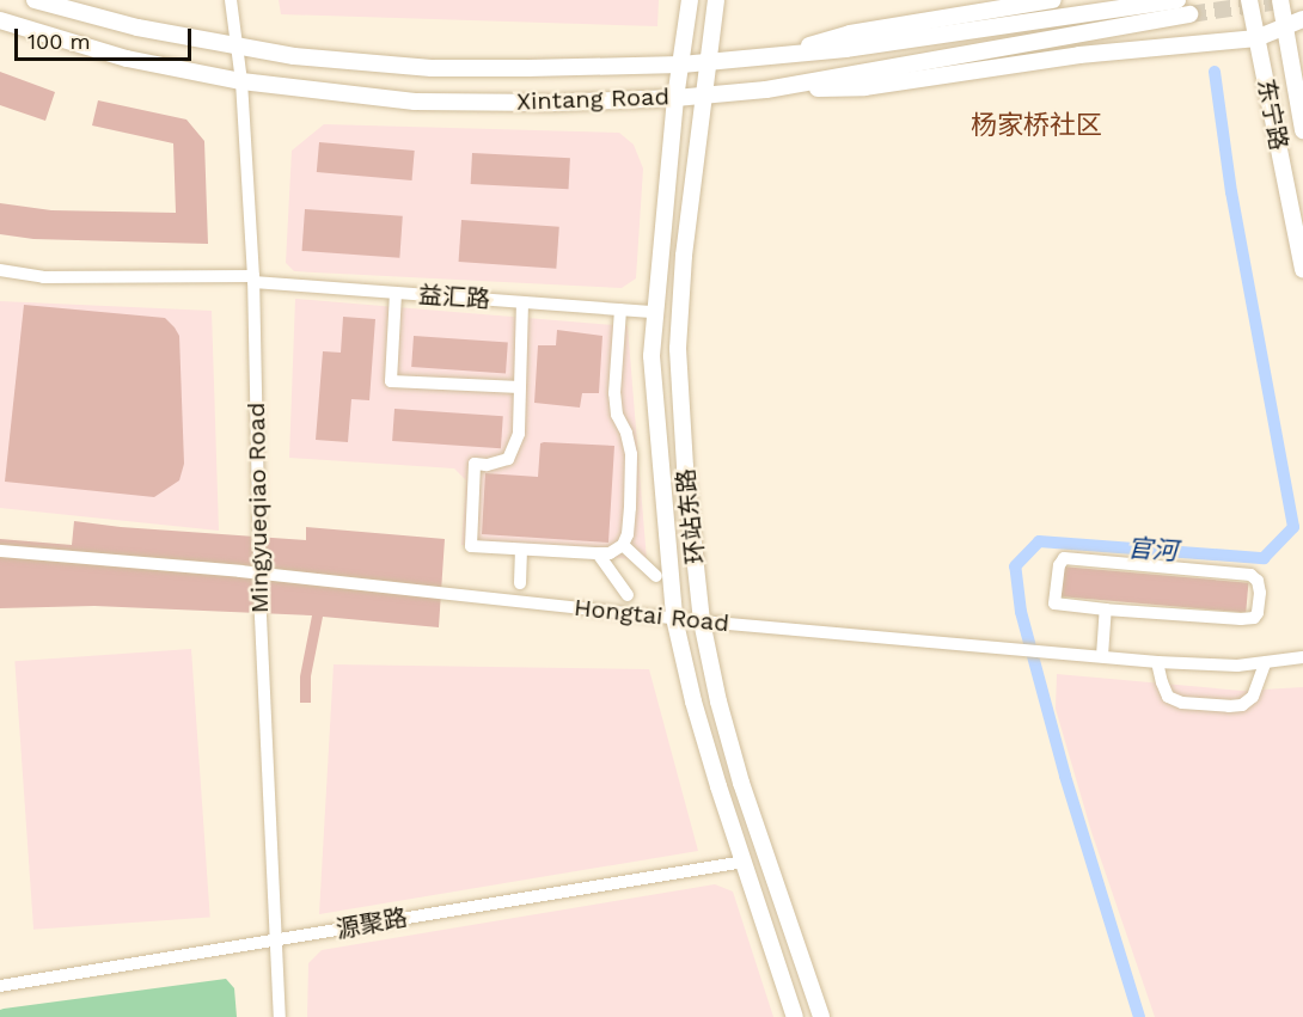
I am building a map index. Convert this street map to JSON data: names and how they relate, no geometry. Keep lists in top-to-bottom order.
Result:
{
  "streets": {
    "main road": ["Xintang Road", "东宁路", "环站东路"],
    "street": [
      "益汇路",
      "Mingyueqiao Road",
      "Hongtai Road",
      "源聚路"
    ]
  },
  "crossings": [
    ["Xintang Road", "Mingyueqiao Road"],
    ["Xintang Road", "环站东路"],
    ["益汇路", "Mingyueqiao Road"],
    ["益汇路", "环站东路"],
    ["Mingyueqiao Road", "Hongtai Road"],
    ["Mingyueqiao Road", "源聚路"],
    ["环站东路", "Hongtai Road"],
    ["环站东路", "源聚路"]
  ],
  "districts": ["杨家桥社区"],
  "water": ["官河"],
  "scale_bar": "100 m"
}
